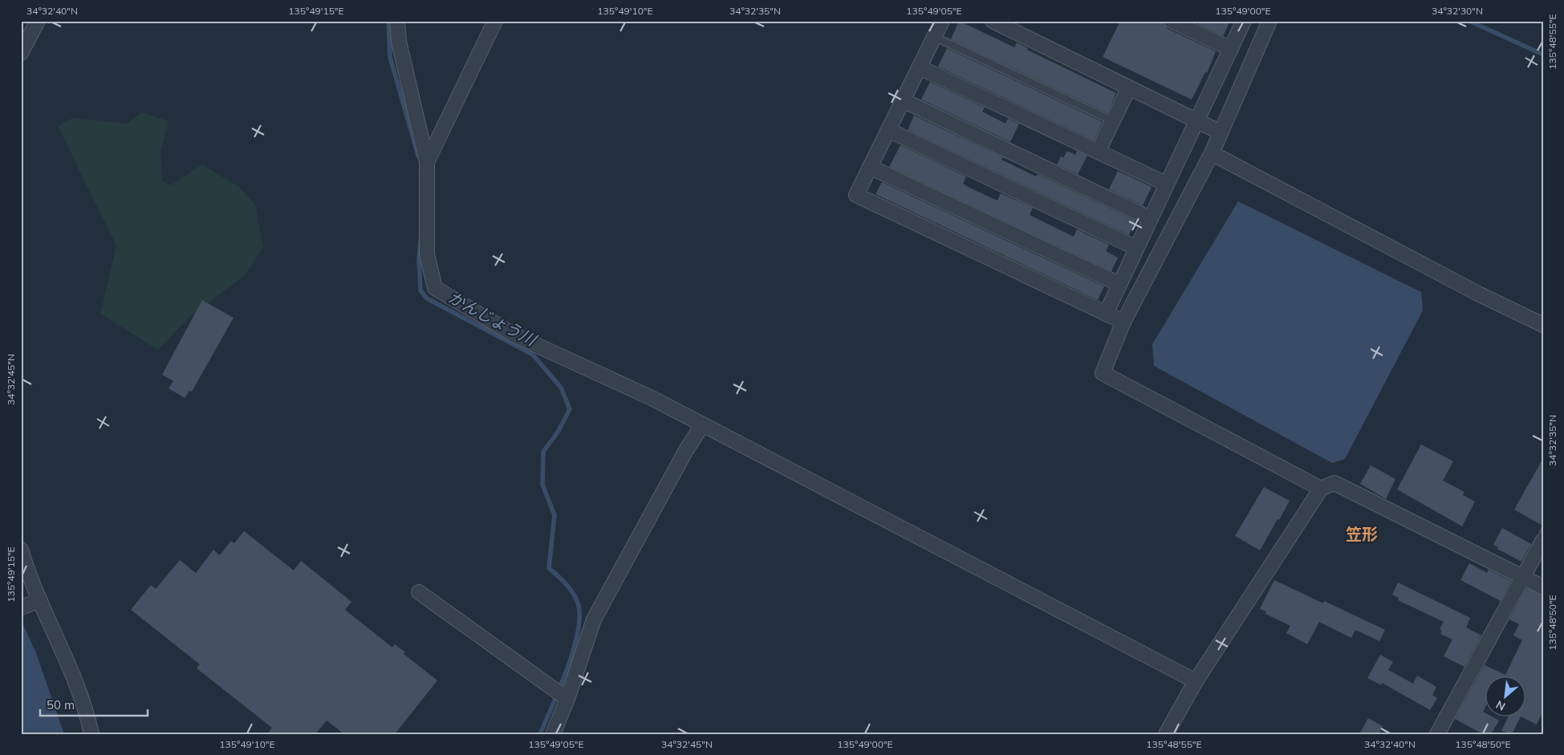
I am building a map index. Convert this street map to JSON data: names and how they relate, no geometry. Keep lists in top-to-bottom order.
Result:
{
  "districts": ["笠形"],
  "water": ["かんじょう川"],
  "scale_bar": "50 m",
  "north": "bottom left",
  "coordinates": [
    "34°32'40\"N",
    "135°49'15\"E",
    "135°49'10\"E",
    "34°32'35\"N",
    "135°49'05\"E",
    "135°49'00\"E",
    "34°32'30\"N",
    "135°48'55\"E",
    "34°32'45\"N",
    "135°48'50\"E"
  ]
}
